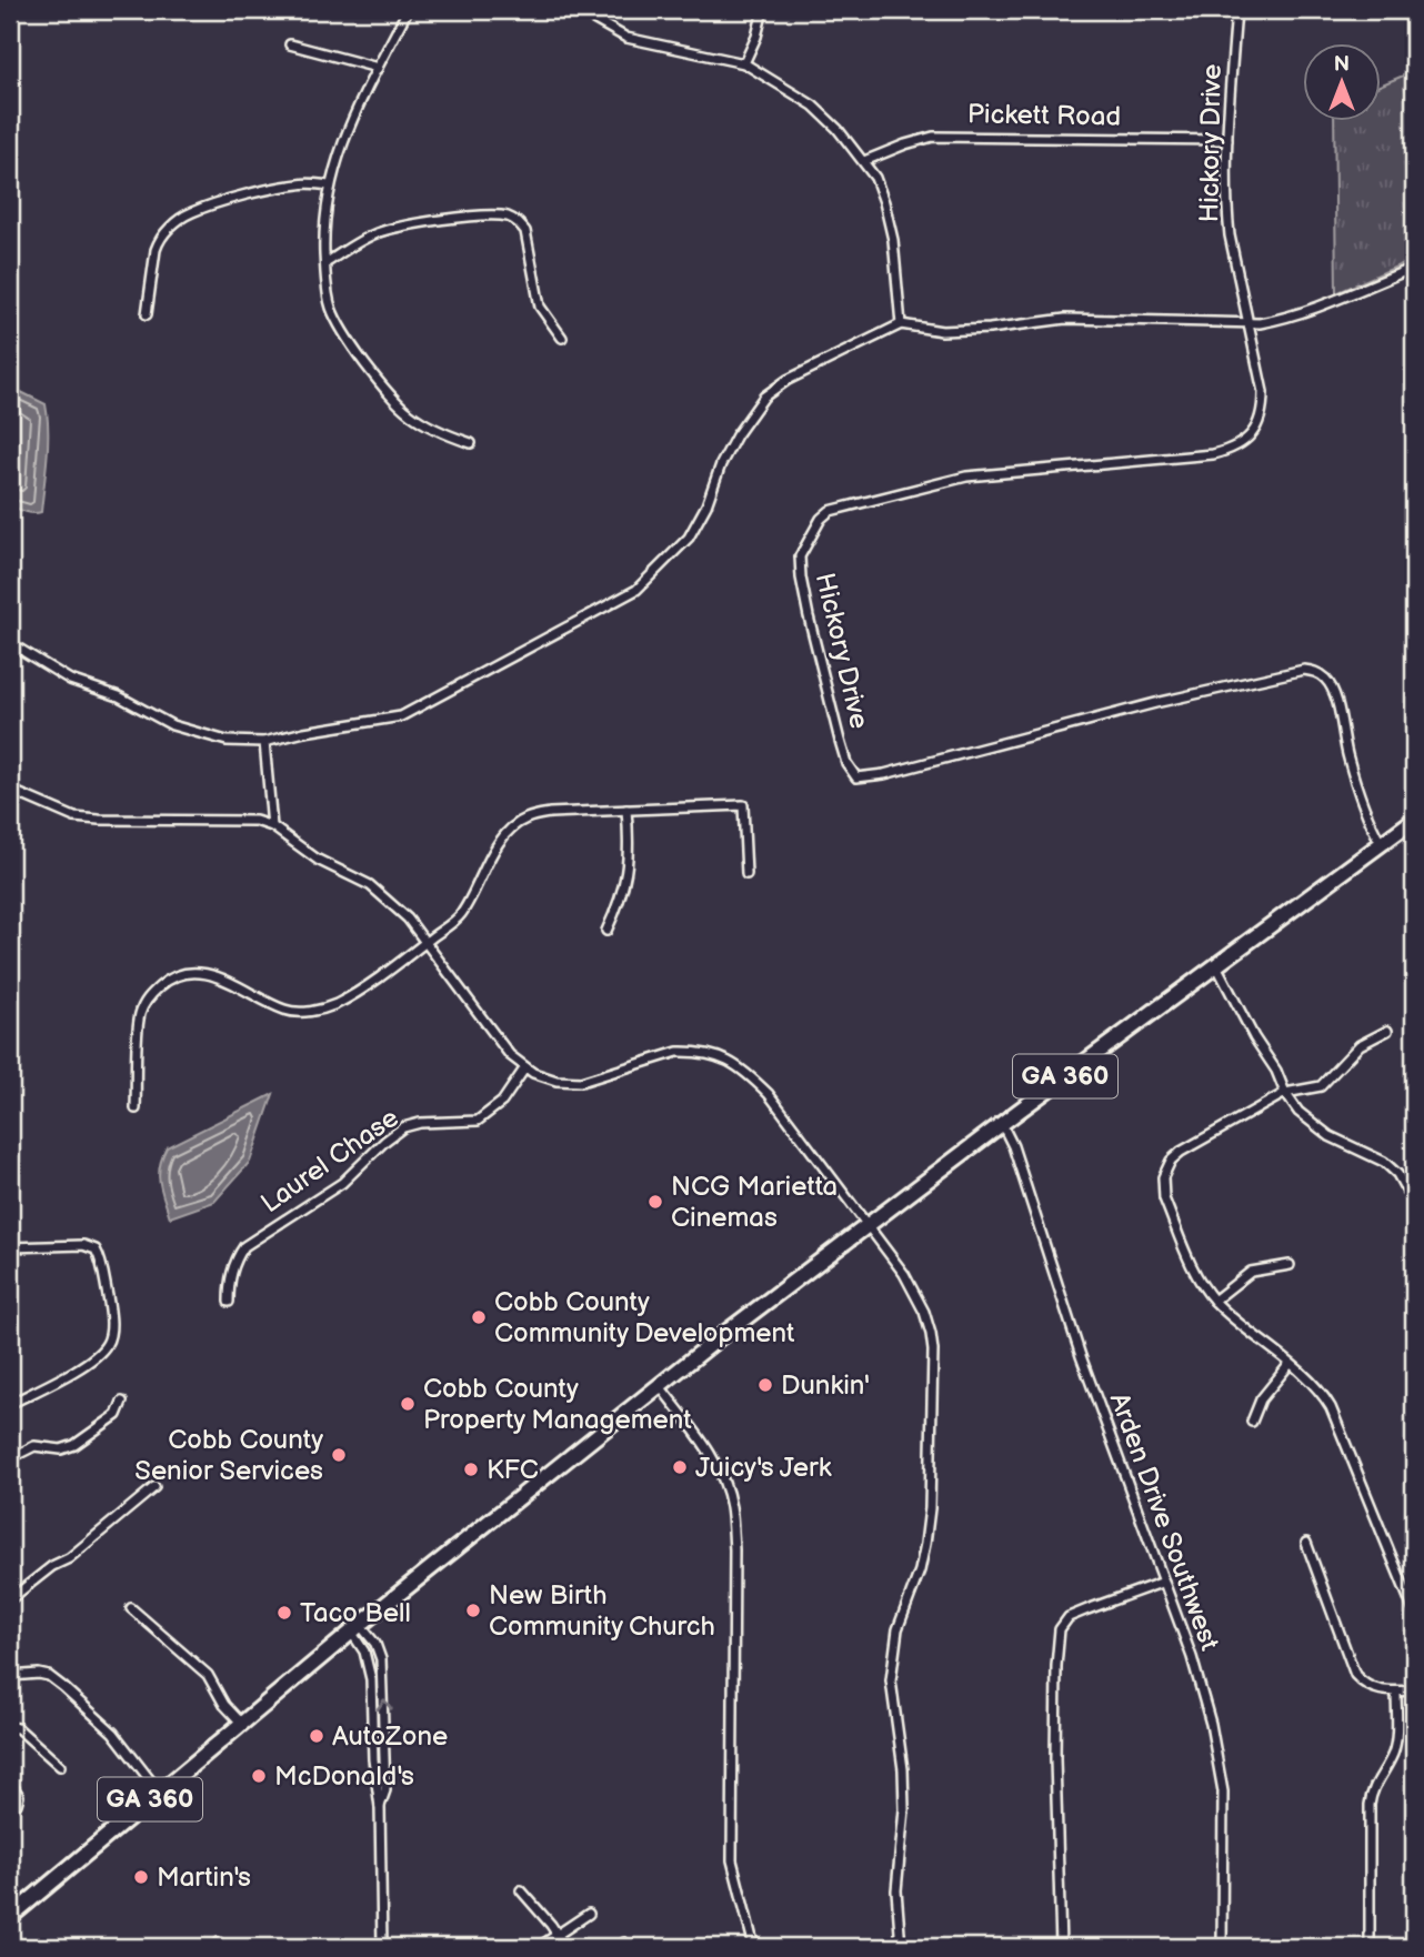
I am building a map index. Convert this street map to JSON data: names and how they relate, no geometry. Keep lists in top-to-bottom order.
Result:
{
  "streets": {
    "main road": ["GA 360"],
    "street": [
      "Pickett Road",
      "Hickory Drive",
      "Laurel Chase",
      "Arden Drive Southwest"
    ]
  },
  "crossings": [
    ["Pickett Road", "Hickory Drive"],
    ["Hickory Drive", "GA 360"],
    ["GA 360", "Arden Drive Southwest"]
  ],
  "places": [
    "NCG Marietta Cinemas",
    "Cobb County Community Development",
    "Dunkin'",
    "Cobb County Property Management",
    "Cobb County Senior Services",
    "Juicy's Jerk",
    "KFC",
    "New Birth Community Church",
    "Taco Bell",
    "AutoZone",
    "McDonald's",
    "Martin's"
  ],
  "north": "top"
}
